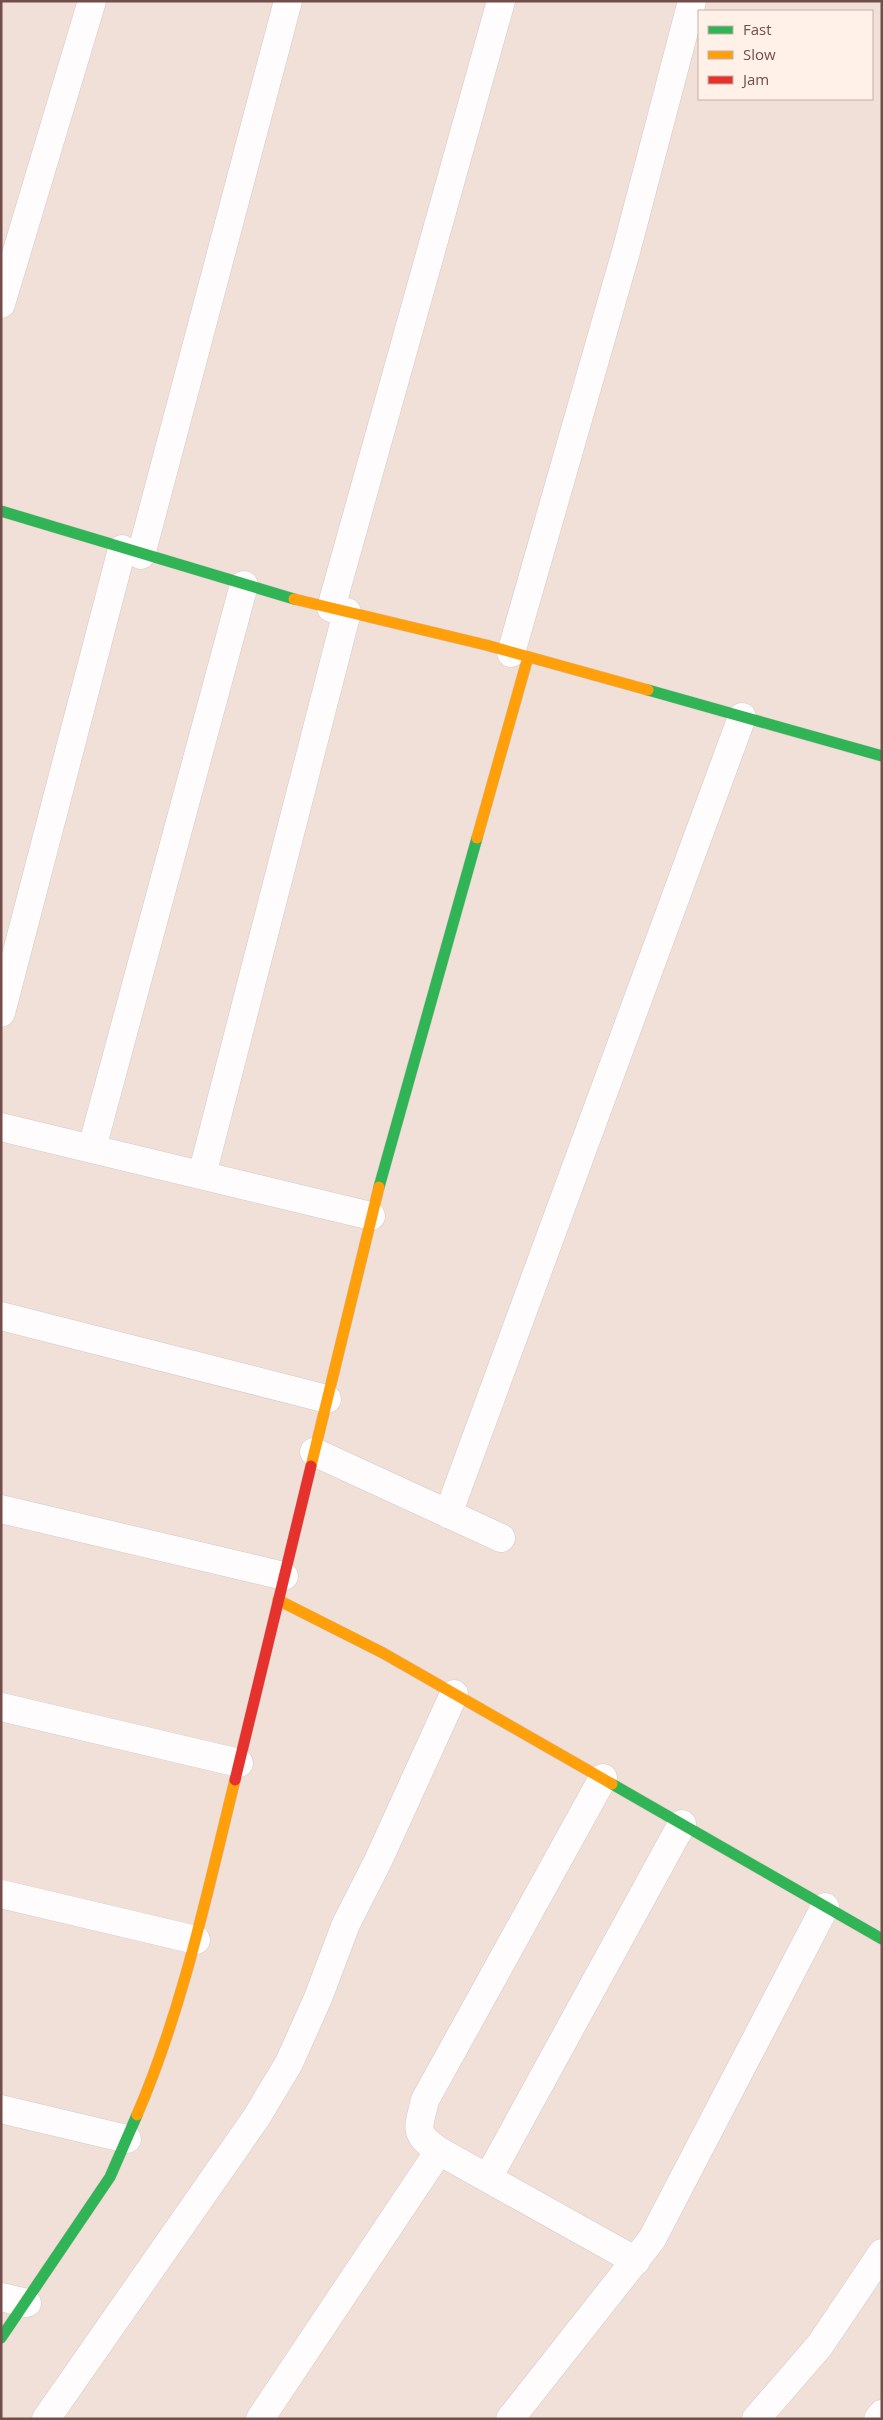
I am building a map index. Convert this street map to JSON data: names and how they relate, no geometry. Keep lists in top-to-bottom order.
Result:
{
  "legend": ["Fast", "Slow", "Jam"]
}
